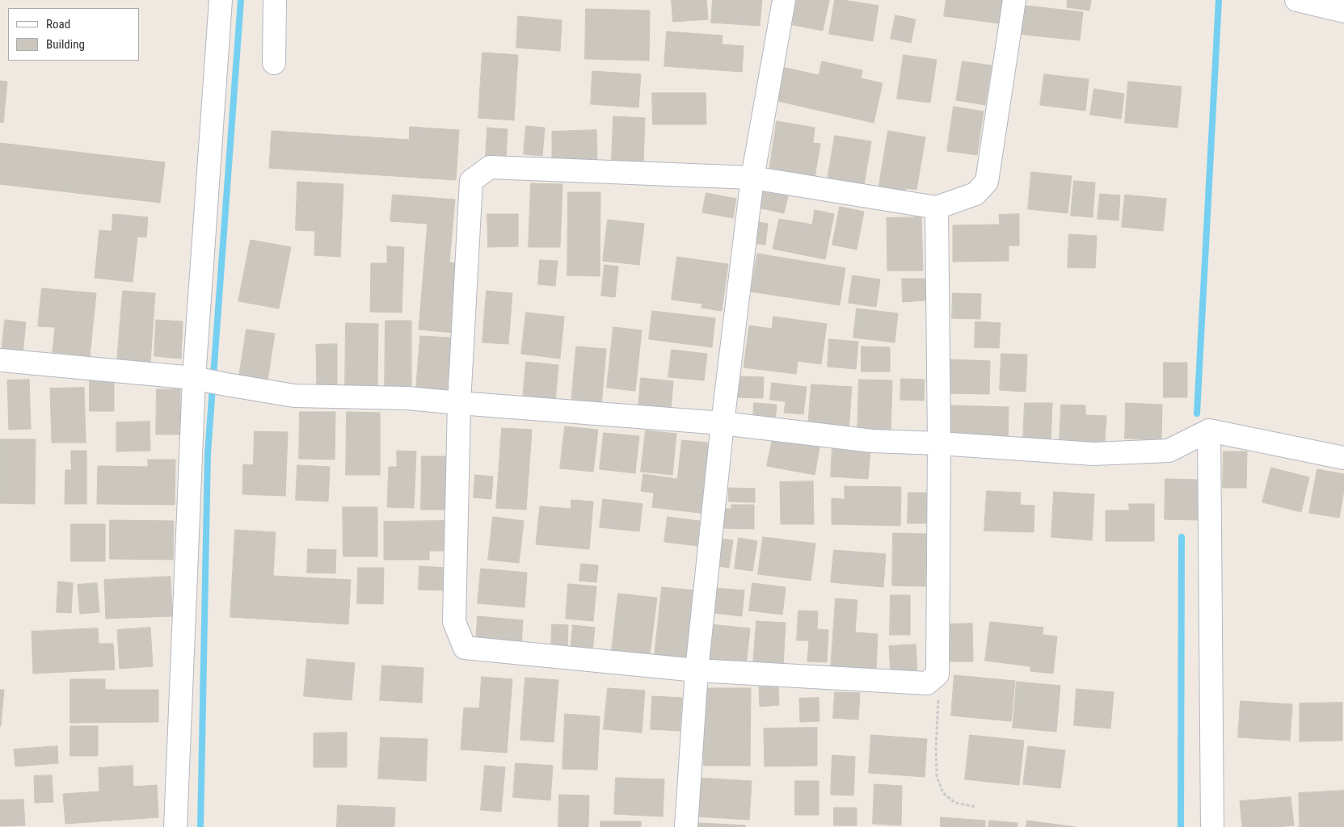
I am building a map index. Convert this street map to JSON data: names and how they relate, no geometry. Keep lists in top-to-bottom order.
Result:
{
  "legend": ["Road", "Building"]
}
